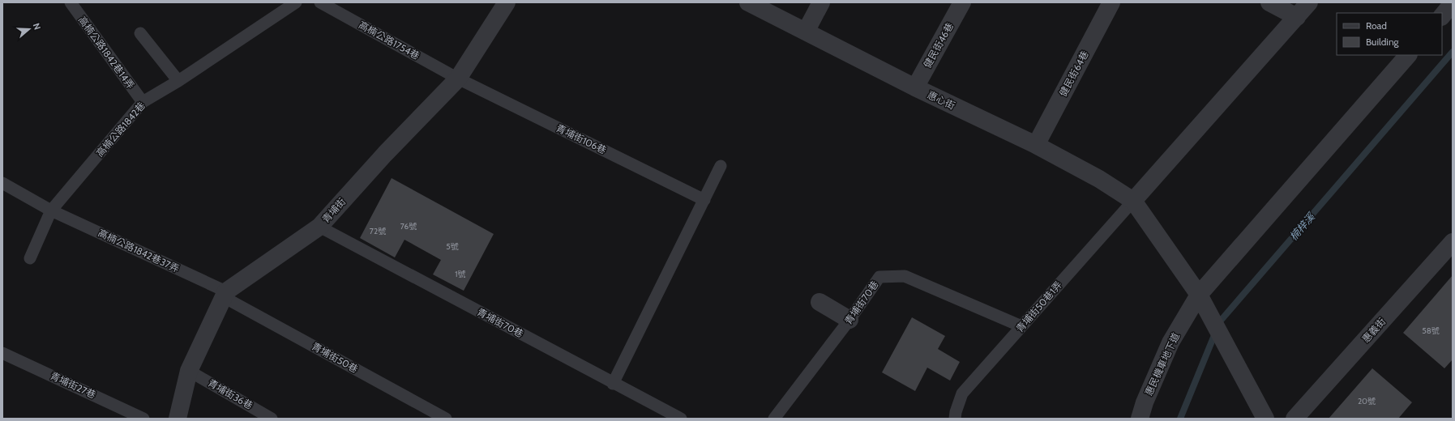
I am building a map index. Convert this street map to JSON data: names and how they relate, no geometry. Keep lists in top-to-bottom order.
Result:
{
  "streets": {
    "street": [
      "健民街46巷",
      "健民街64巷",
      "惠心街",
      "青埔街",
      "惠義街",
      "惠民機車地下道"
    ],
    "lane": [
      "高楠公路1754巷",
      "高楠公路1842巷14弄",
      "高楠公路1842巷",
      "青埔街106巷",
      "高楠公路1842巷37弄",
      "青埔街70巷",
      "青埔街50巷1弄",
      "青埔街50巷",
      "青埔街27巷",
      "青埔街36巷"
    ]
  },
  "crossings": [
    ["高楠公路1754巷", "青埔街106巷"],
    ["高楠公路1754巷", "青埔街"],
    ["健民街46巷", "惠心街"],
    ["高楠公路1842巷14弄", "高楠公路1842巷"],
    ["健民街64巷", "惠心街"],
    ["惠心街", "青埔街50巷1弄"],
    ["高楠公路1842巷", "高楠公路1842巷37弄"],
    ["青埔街106巷", "青埔街"],
    ["青埔街", "高楠公路1842巷37弄"],
    ["青埔街", "青埔街70巷"],
    ["青埔街", "青埔街50巷"],
    ["青埔街", "青埔街36巷"],
    ["高楠公路1842巷37弄", "青埔街50巷"],
    ["青埔街70巷", "青埔街50巷1弄"]
  ],
  "water": ["楠梓溪"],
  "house_numbers": [
    "76號",
    "72號",
    "5號",
    "1號",
    "58號",
    "20號"
  ],
  "legend": ["Road", "Building"],
  "north": "right"
}
